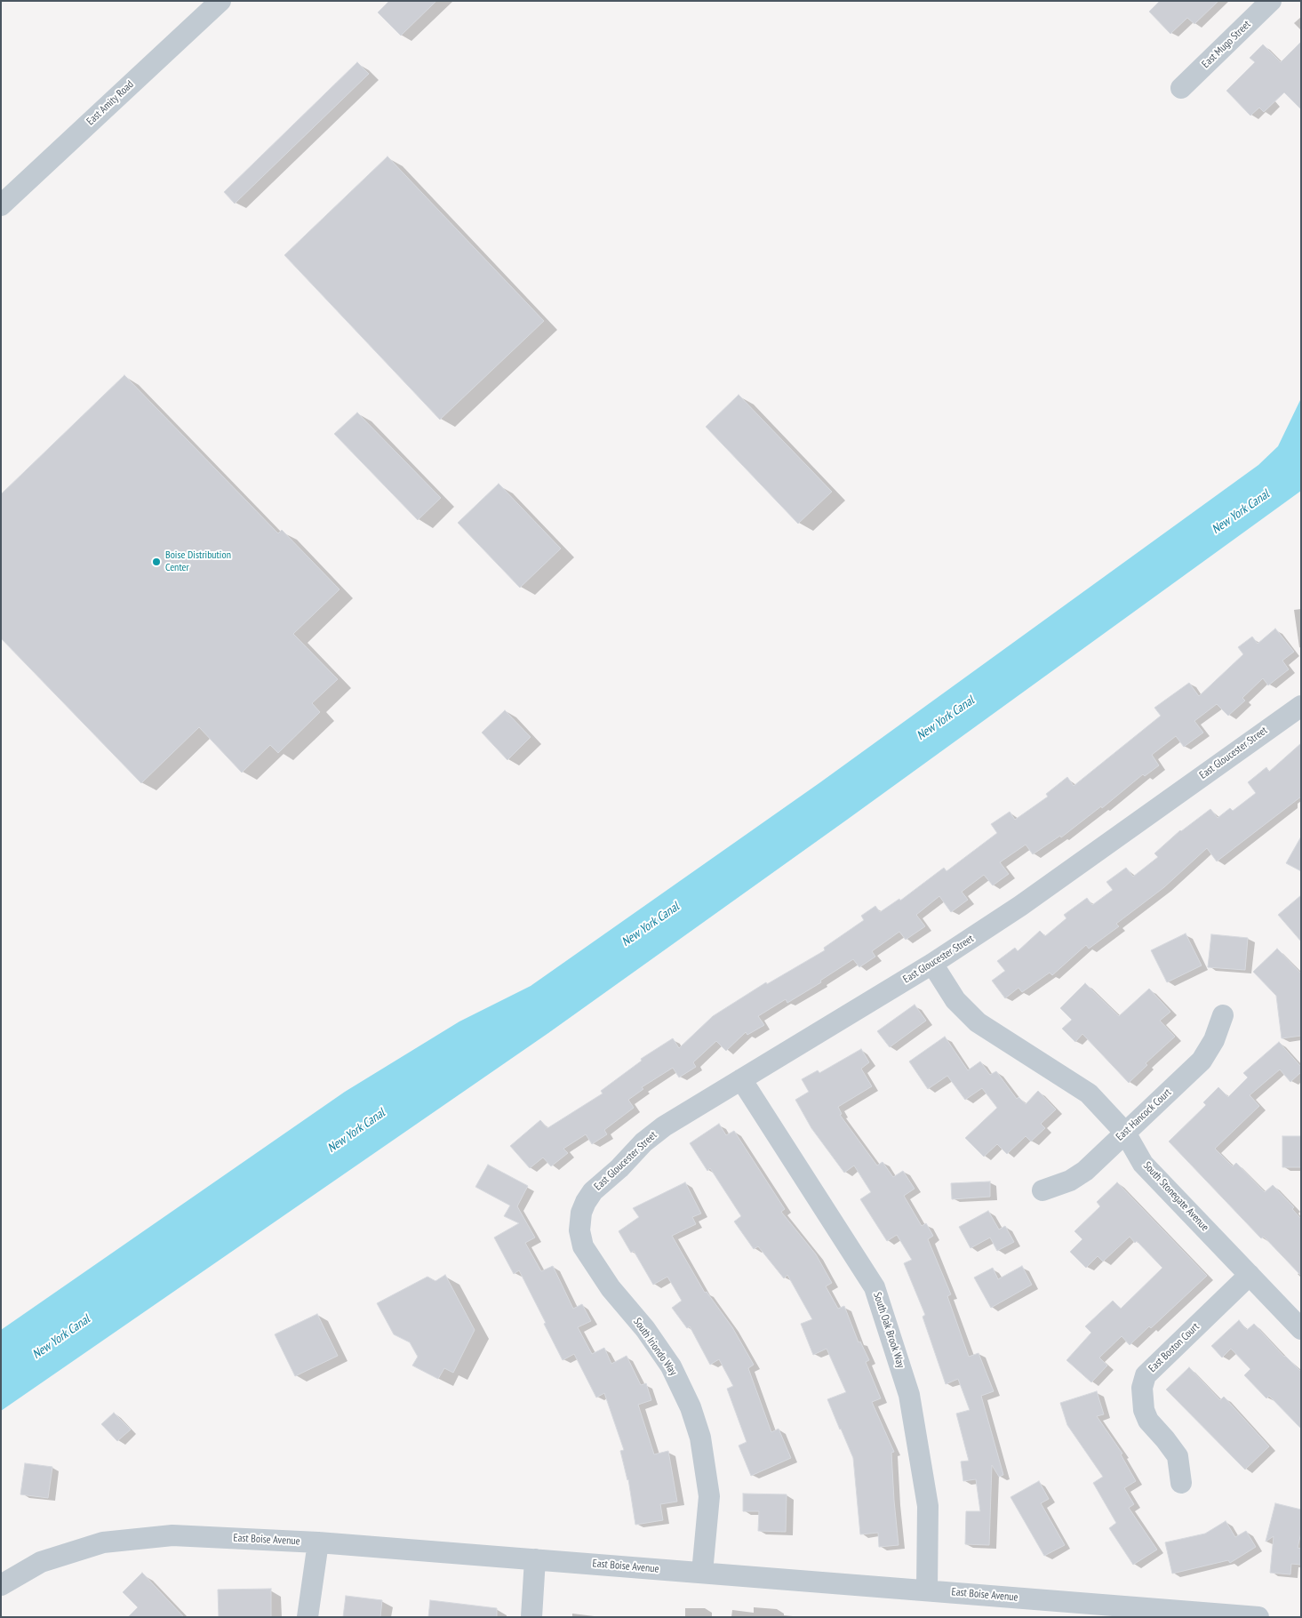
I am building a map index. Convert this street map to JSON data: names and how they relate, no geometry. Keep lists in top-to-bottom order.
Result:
{
  "streets": {
    "street": [
      "East Mugo Street",
      "East Amity Road",
      "East Gloucester Street",
      "East Hancock Court",
      "South Stonegate Avenue",
      "South Oak Brook Way",
      "South Iriondo Way",
      "East Boston Court",
      "East Boise Avenue"
    ]
  },
  "crossings": [
    ["East Gloucester Street", "South Stonegate Avenue"],
    ["East Gloucester Street", "South Oak Brook Way"],
    ["East Gloucester Street", "South Iriondo Way"],
    ["East Hancock Court", "South Stonegate Avenue"],
    ["South Stonegate Avenue", "East Boston Court"],
    ["South Oak Brook Way", "East Boise Avenue"],
    ["South Iriondo Way", "East Boise Avenue"]
  ],
  "water": ["New York Canal"],
  "places": ["Boise Distribution Center"]
}
